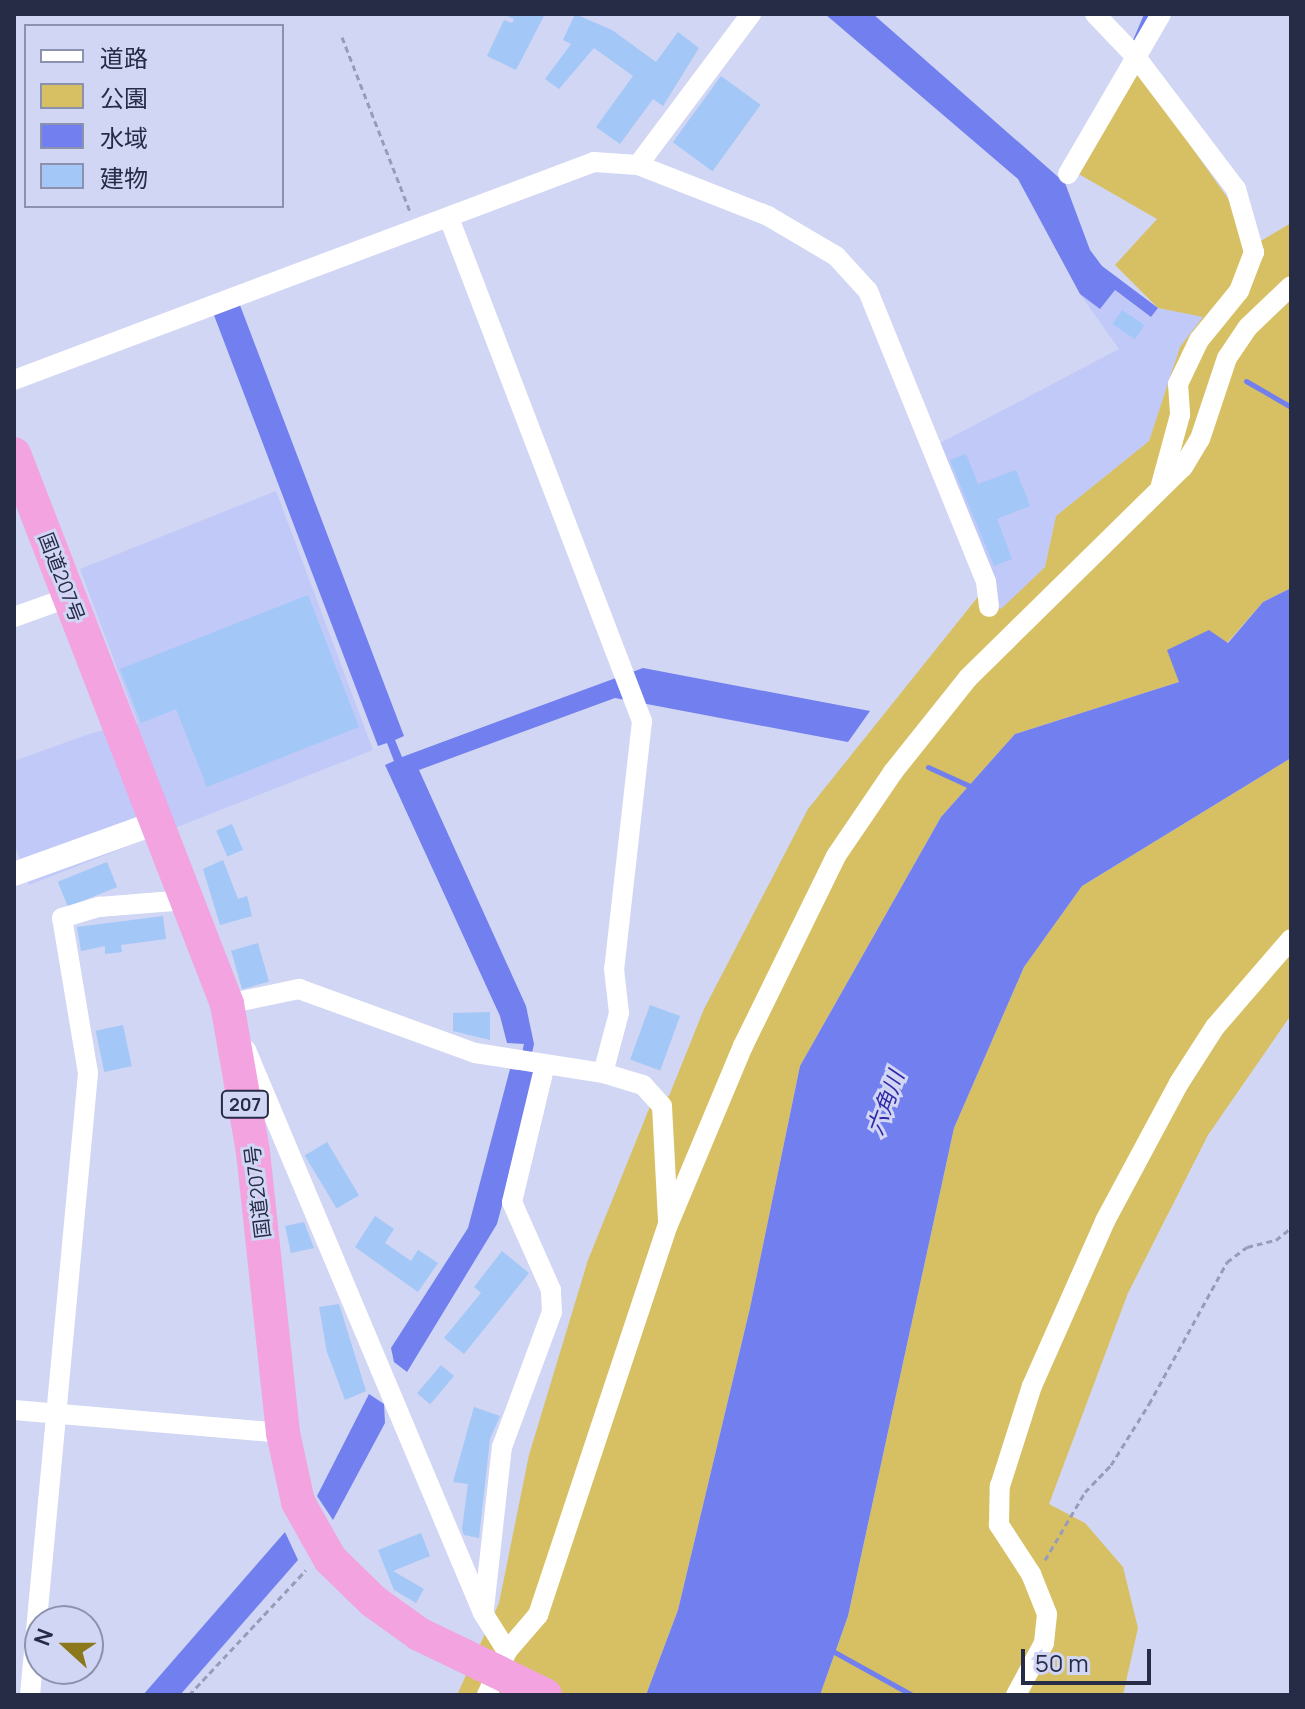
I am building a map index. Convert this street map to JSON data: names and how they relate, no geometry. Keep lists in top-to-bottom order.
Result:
{
  "streets": {
    "highway": ["国道207号", "207"]
  },
  "water": ["六角川"],
  "legend": [
    "道路",
    "公園",
    "水域",
    "建物"
  ],
  "scale_bar": "50 m",
  "north": "left"
}
